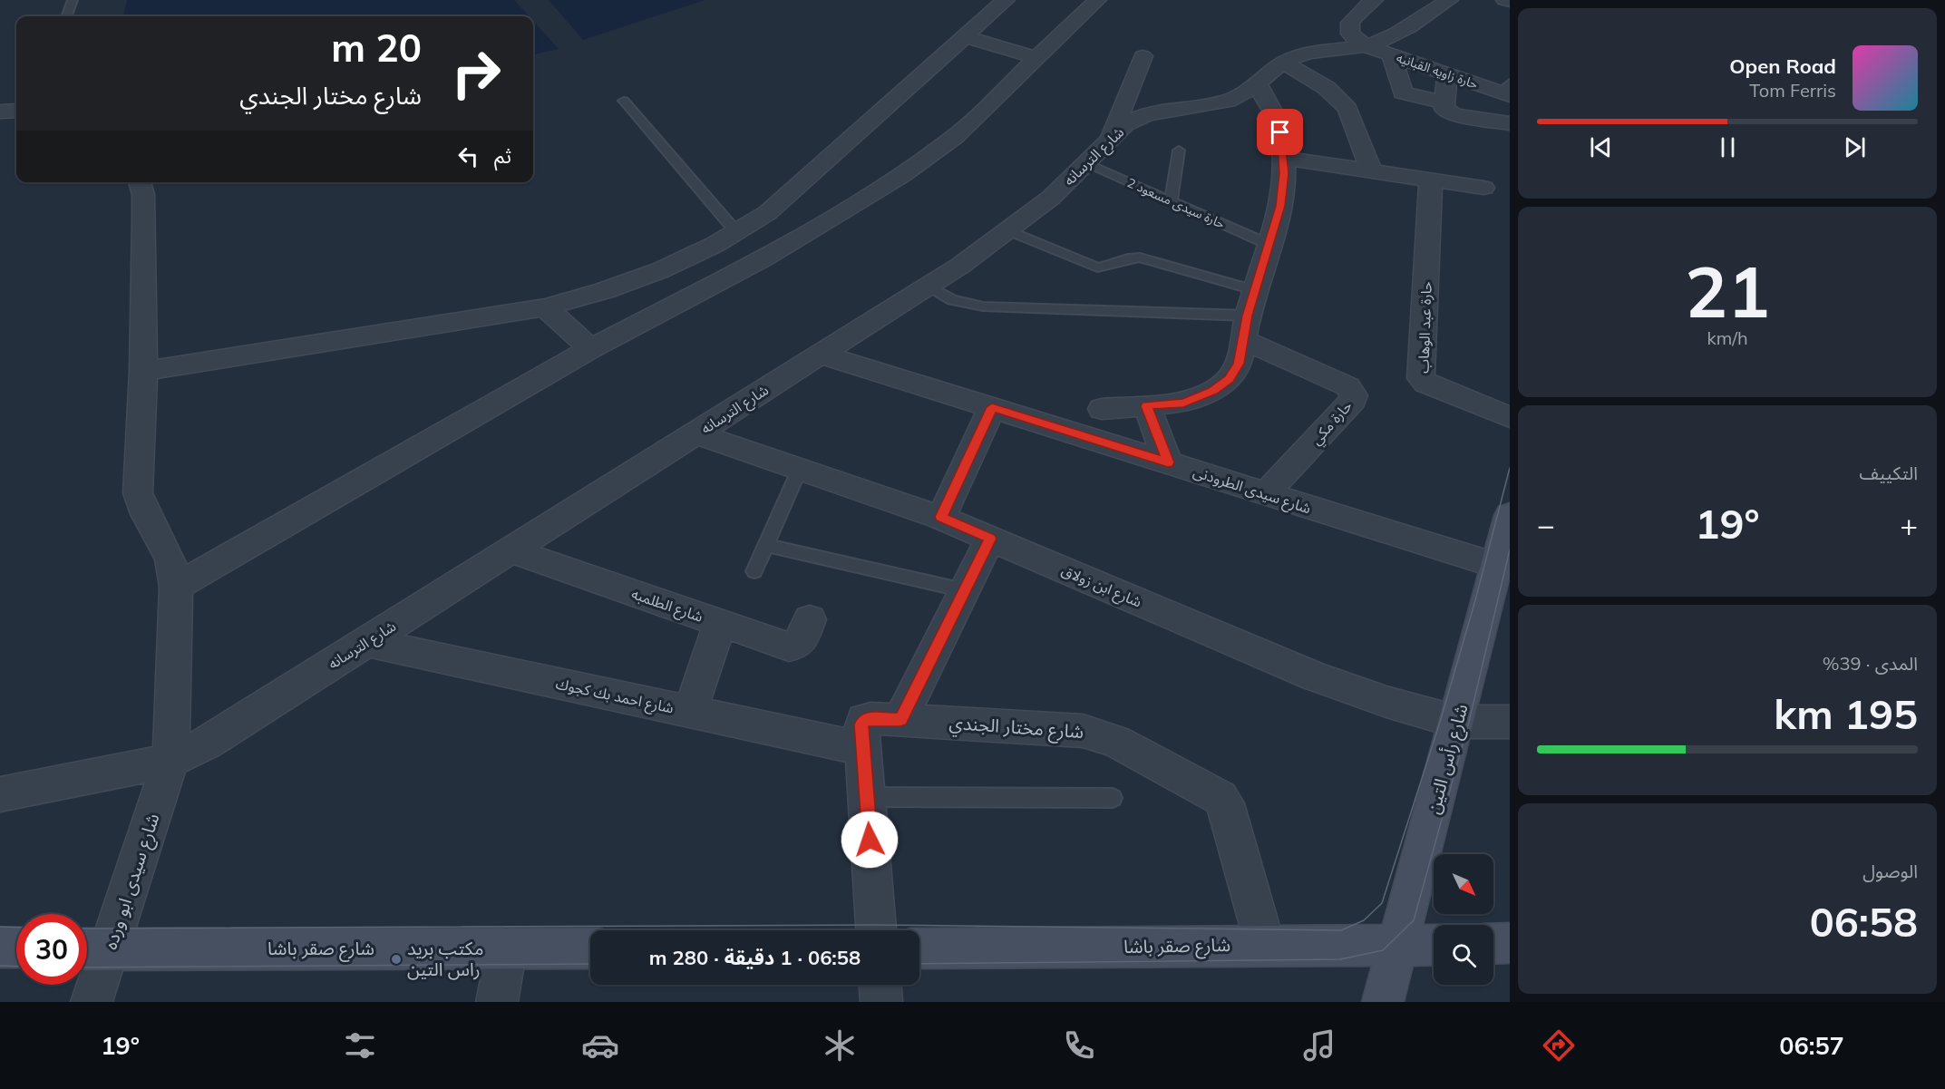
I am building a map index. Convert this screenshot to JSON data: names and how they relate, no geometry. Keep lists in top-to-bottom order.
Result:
{
  "streets": {
    "main road": ["شارع رأس التين", "شارع صقر باشا"],
    "street": [
      "حارة زاويه القبانيه",
      "شارع الترسانه",
      "حارة عبد الوهاب",
      "حارة مكي",
      "شارع سيدى الطرودنى",
      "شارع ابن زولاق",
      "شارع الطلمبه",
      "شارع احمد بك كجوك",
      "شارع مختار الجندي",
      "شارع سيدى ابو ورده"
    ],
    "lane": ["حارة سيدى مسعود 2"]
  },
  "crossings": [
    ["حارة زاويه القبانيه", "شارع الترسانه"],
    ["شارع الترسانه", "حارة سيدى مسعود 2"],
    ["شارع الترسانه", "شارع سيدى الطرودنى"],
    ["شارع الترسانه", "شارع ابن زولاق"],
    ["شارع الترسانه", "شارع الطلمبه"],
    ["شارع الترسانه", "شارع احمد بك كجوك"],
    ["شارع الترسانه", "شارع سيدى ابو ورده"],
    ["حارة مكي", "شارع سيدى الطرودنى"],
    ["شارع سيدى الطرودنى", "شارع رأس التين"],
    ["شارع ابن زولاق", "شارع رأس التين"],
    ["شارع احمد بك كجوك", "شارع مختار الجندي"],
    ["شارع مختار الجندي", "شارع صقر باشا"],
    ["شارع رأس التين", "شارع صقر باشا"],
    ["شارع سيدى ابو ورده", "شارع صقر باشا"]
  ],
  "places": ["مكتب بريد راس التين"],
  "north": "bottom right",
  "page": {
    "turn": ["20 m", "شارع مختار الجندي"],
    "song": ["Open Road", "Tom Ferris"],
    "then": "ثم",
    "tile": [
      ["21", "km/h"],
      "التكييف",
      ["المدى · 39%", "195 km"],
      ["الوصول", "06:58"]
    ],
    "heat": ["−", "19°", "+"],
    "limit": "30",
    "trip": "06:58 · 1 دقيقة · 280 m",
    "tabs": ["06:57", "19°"]
  }
}
